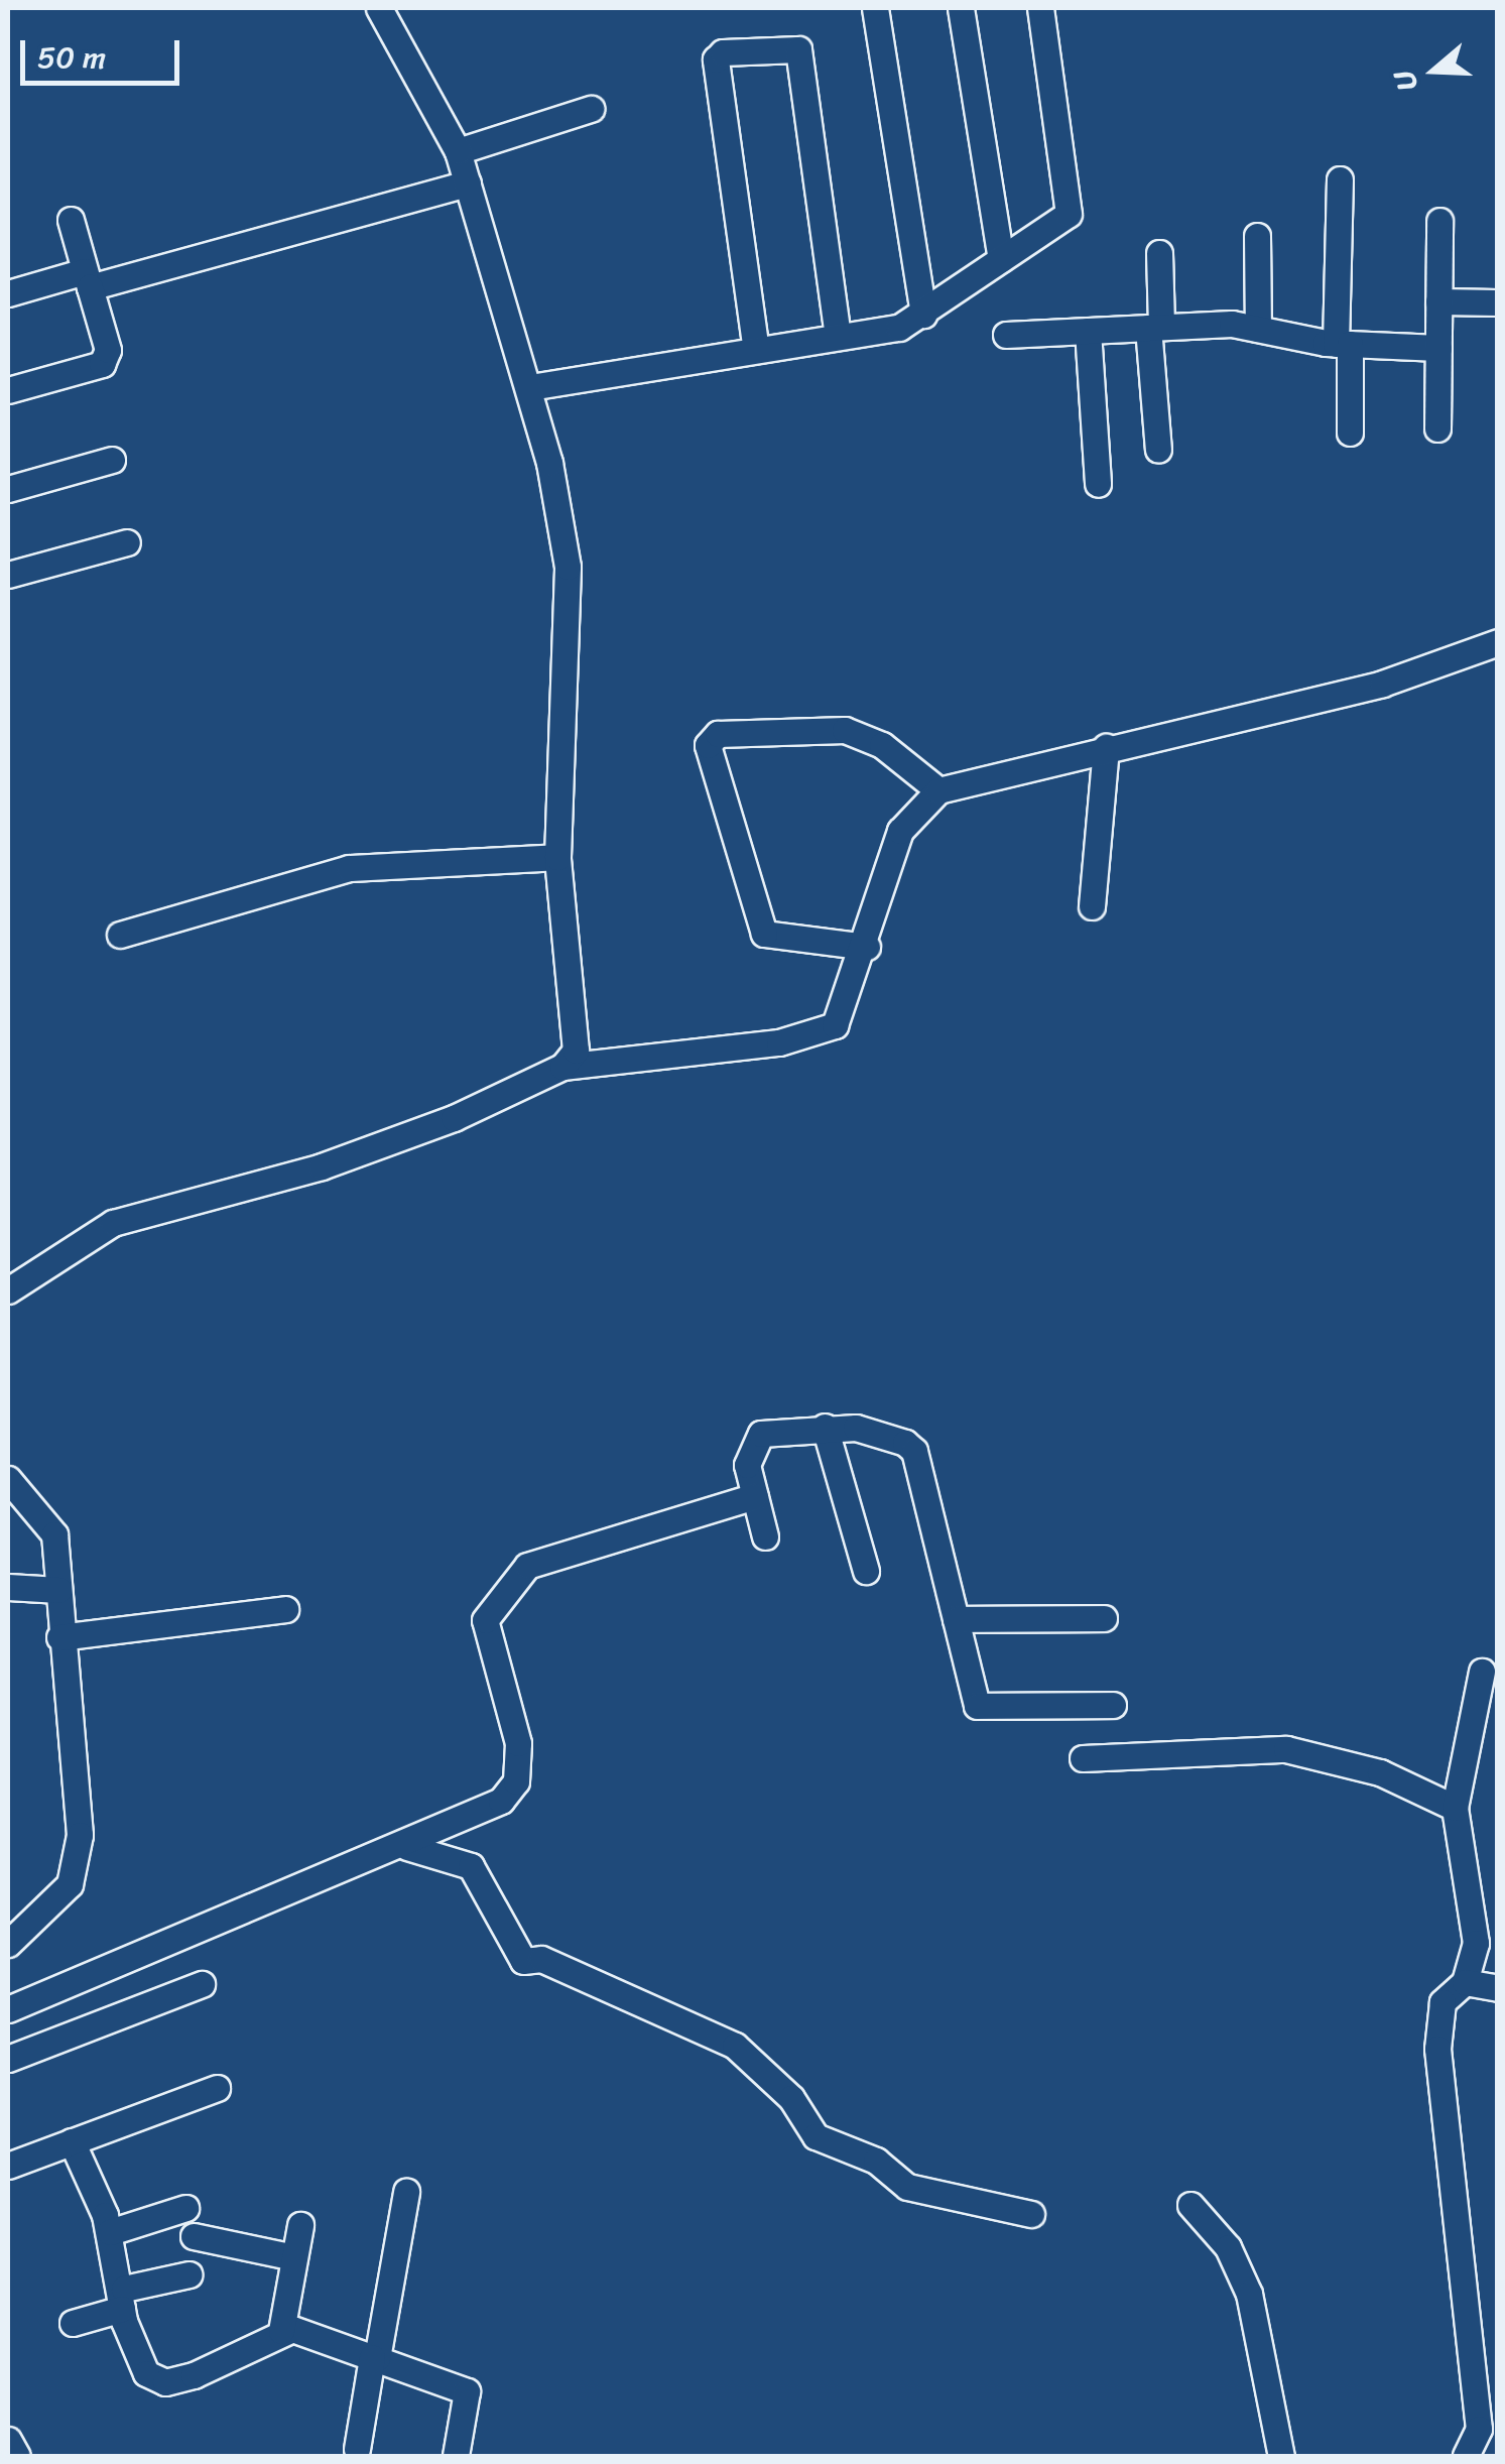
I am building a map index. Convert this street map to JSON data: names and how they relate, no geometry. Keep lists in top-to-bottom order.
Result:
{
  "scale_bar": "50 m",
  "north": "left"
}
